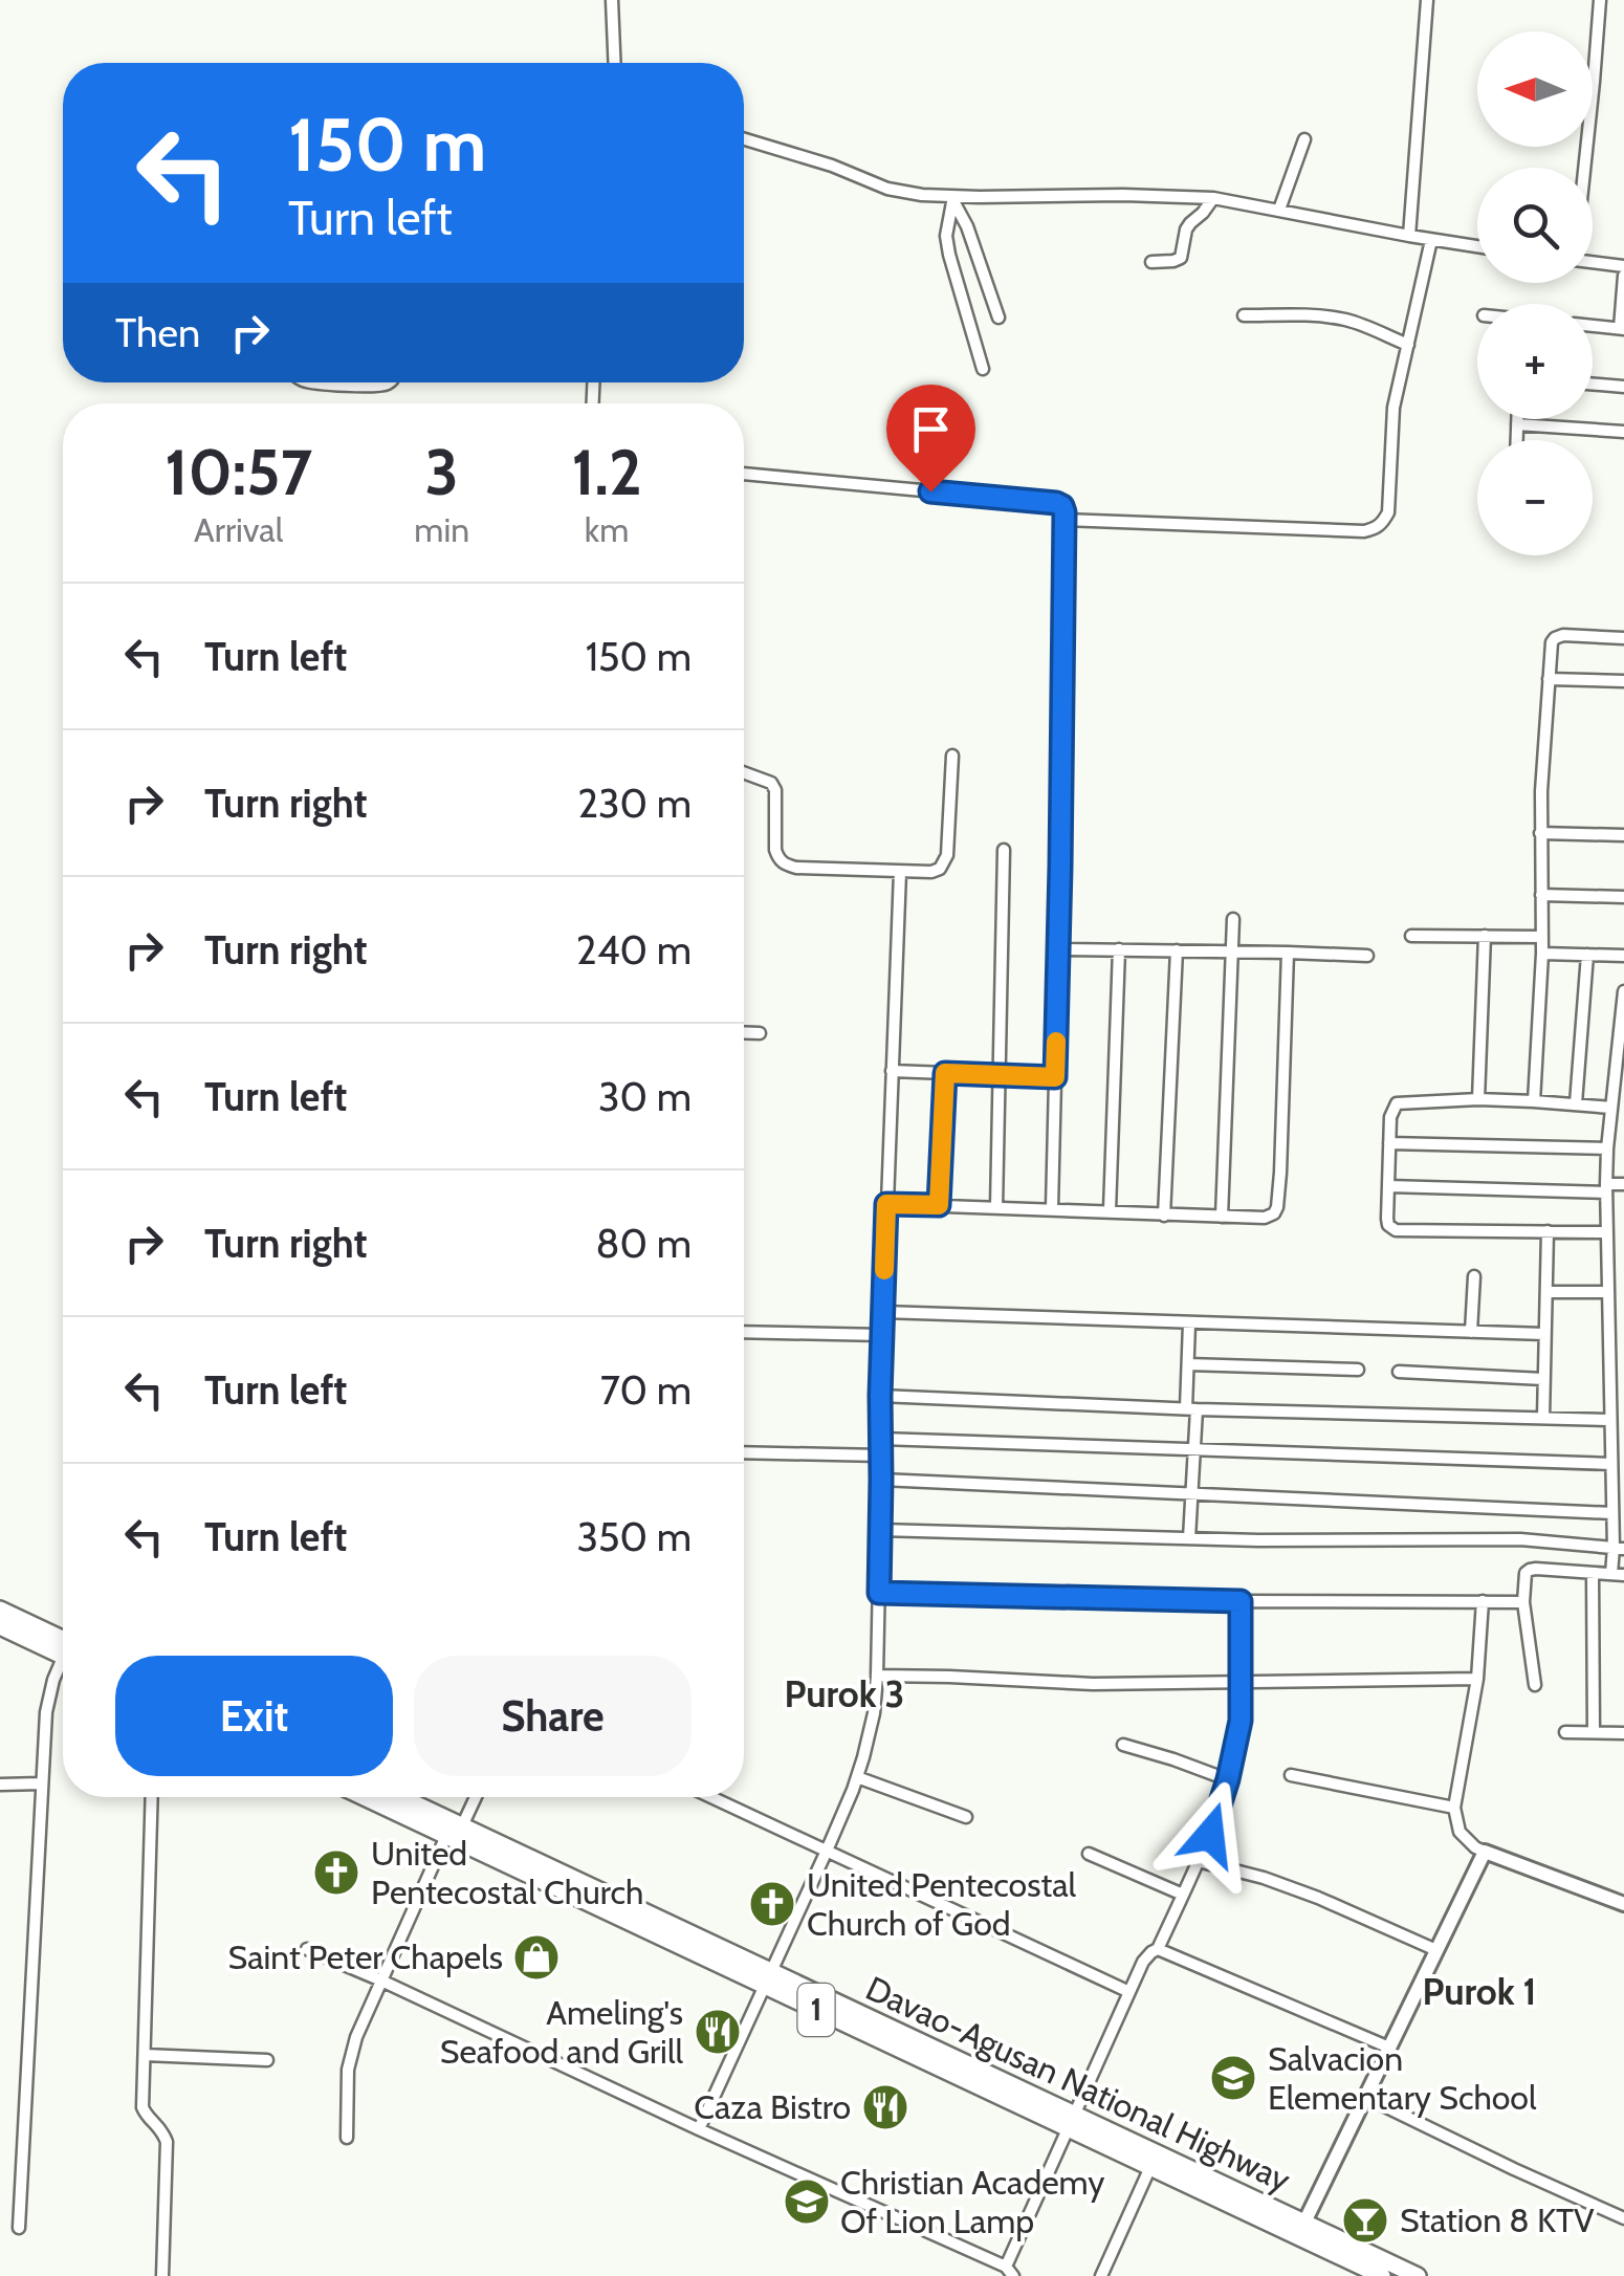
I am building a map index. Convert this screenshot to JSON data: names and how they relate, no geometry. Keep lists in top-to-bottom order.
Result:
{
  "streets": {
    "highway": ["1", "Davao-Agusan National Highway"]
  },
  "districts": ["Purok 3", "Purok 1"],
  "places": {
    "church": ["United Pentecostal Church", "United Pentecostal Church of God"],
    "shop": ["Saint Peter Chapels"],
    "restaurant": ["Ameling's Seafood and Grill", "Caza Bistro"],
    "school or university": ["Salvacion Elementary School", "Christian Academy Of Lion Lamp"],
    "bar": ["Station 8 KTV"]
  },
  "north": "left",
  "page": {
    "map_buttons": ["+", "−"],
    "turn": ["150 m", "Turn left"],
    "then": "Then",
    "eta": [
      "10:57",
      "Arrival",
      "3",
      "min",
      "1.2",
      "km"
    ],
    "list": [
      {
        "name": "Turn left",
        "value": "150 m"
      },
      {
        "name": "Turn right",
        "value": "230 m"
      },
      {
        "name": "Turn right",
        "value": "240 m"
      },
      {
        "name": "Turn left",
        "value": "30 m"
      },
      {
        "name": "Turn right",
        "value": "80 m"
      },
      {
        "name": "Turn left",
        "value": "70 m"
      },
      {
        "name": "Turn left",
        "value": "350 m"
      }
    ],
    "buttons": ["Exit", "Share"]
  }
}
